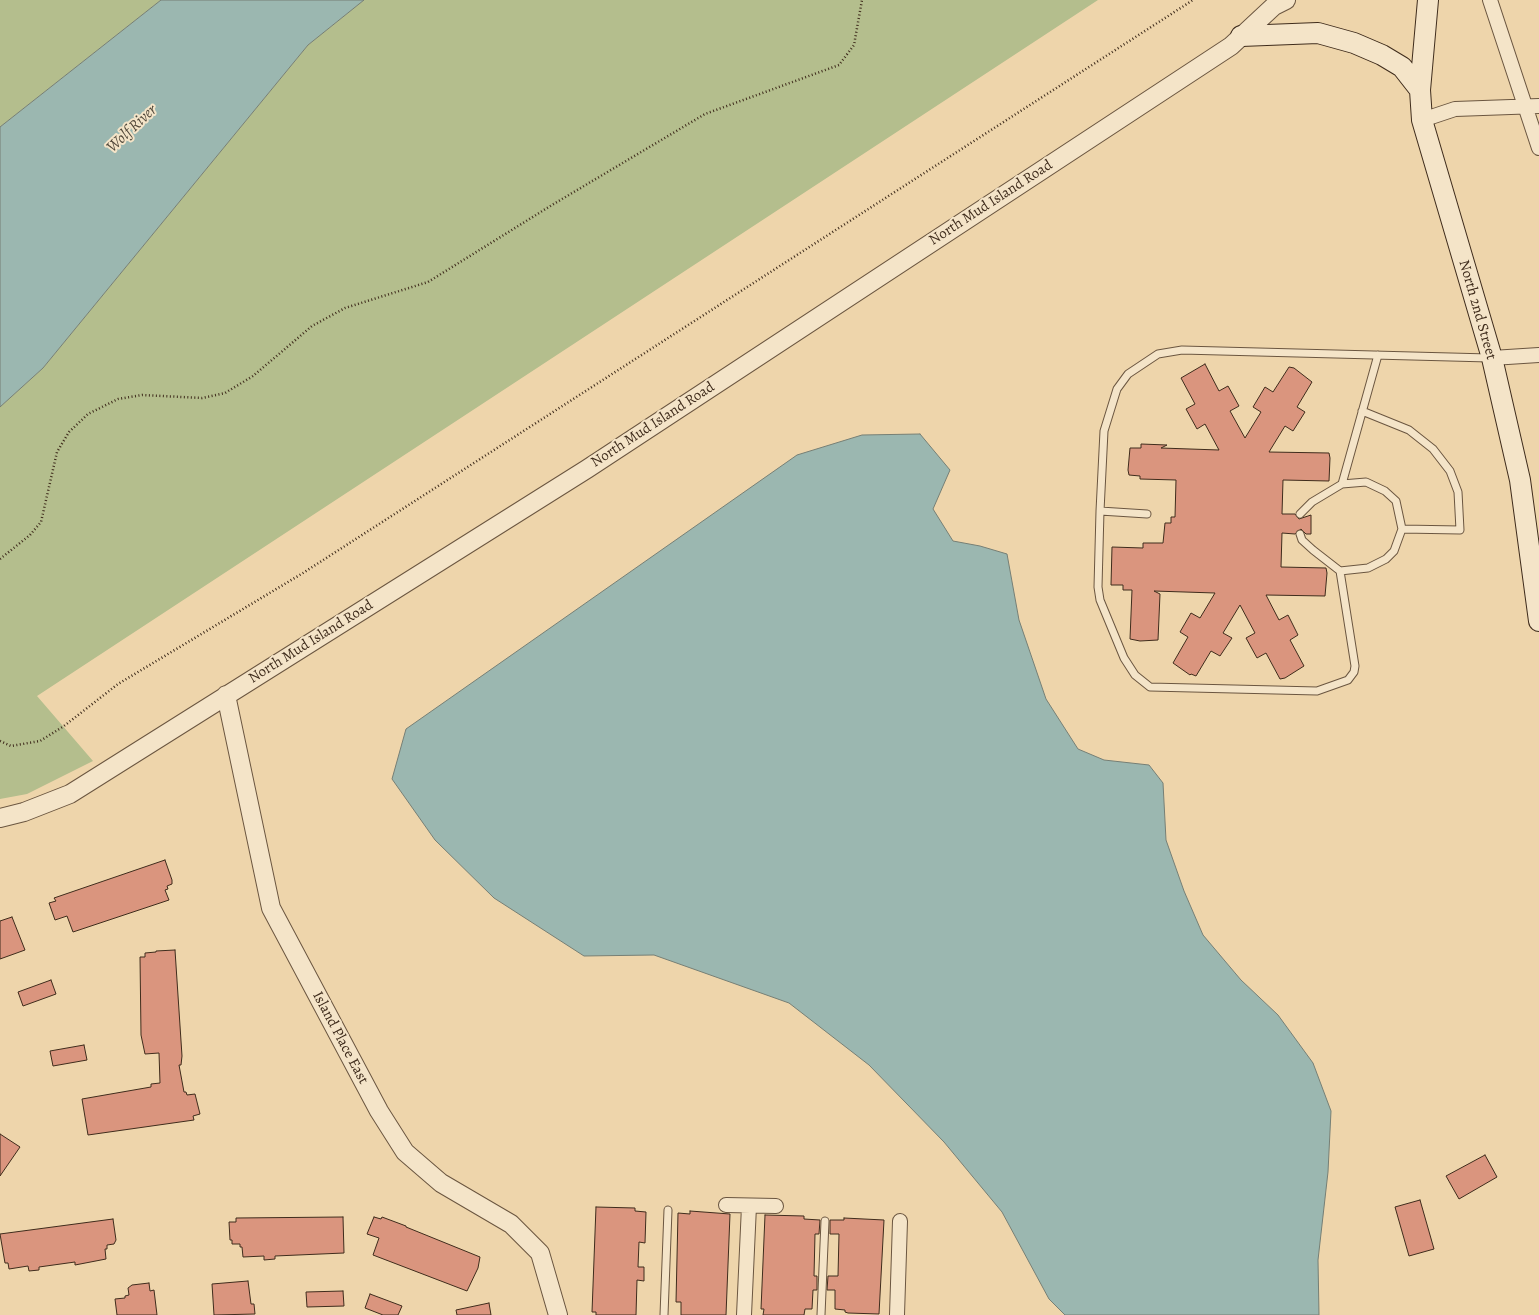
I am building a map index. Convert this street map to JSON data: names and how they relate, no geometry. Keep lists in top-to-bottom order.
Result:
{
  "streets": {
    "main road": ["North 2nd Street"],
    "street": ["North Mud Island Road", "Island Place East"]
  },
  "crossings": [
    ["North Mud Island Road", "Island Place East"]
  ],
  "water": ["Wolf River"]
}
